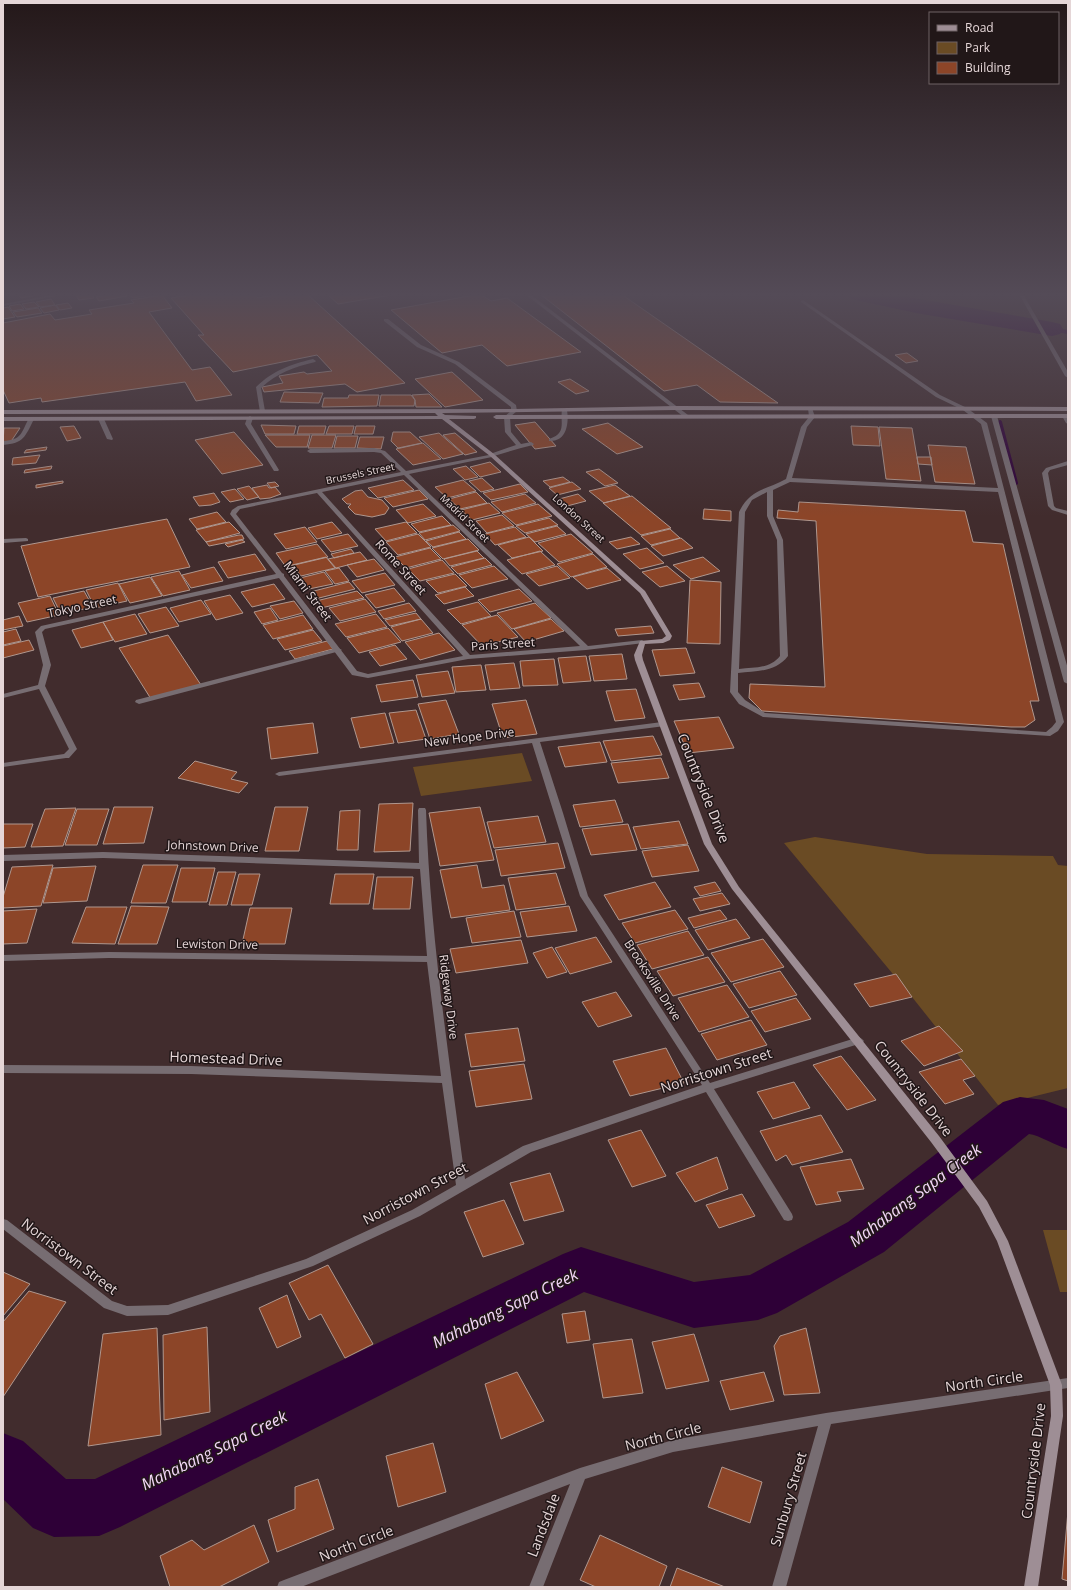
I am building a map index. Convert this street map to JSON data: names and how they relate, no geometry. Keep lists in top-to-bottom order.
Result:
{
  "streets": {
    "main road": ["London Street", "Countryside Drive"],
    "street": [
      "Brussels Street",
      "Madrid Street",
      "Rome Street",
      "Miami Street",
      "Tokyo Street",
      "Paris Street",
      "New Hope Drive",
      "Johnstown Drive",
      "Lewiston Drive",
      "Brooksville Drive",
      "Ridgeway Drive",
      "Homestead Drive",
      "Norristown Street",
      "North Circle",
      "Sunbury Street",
      "Landsdale"
    ]
  },
  "crossings": [
    ["Brussels Street", "Madrid Street"],
    ["Brussels Street", "London Street"],
    ["Brussels Street", "Rome Street"],
    ["Brussels Street", "Miami Street"],
    ["Madrid Street", "Paris Street"],
    ["London Street", "Paris Street"],
    ["London Street", "Countryside Drive"],
    ["Rome Street", "Paris Street"],
    ["Miami Street", "Tokyo Street"],
    ["Miami Street", "Paris Street"],
    ["Paris Street", "Countryside Drive"],
    ["New Hope Drive", "Countryside Drive"],
    ["New Hope Drive", "Brooksville Drive"],
    ["Countryside Drive", "Norristown Street"],
    ["Countryside Drive", "North Circle"],
    ["Johnstown Drive", "Ridgeway Drive"],
    ["Lewiston Drive", "Ridgeway Drive"],
    ["Brooksville Drive", "Norristown Street"],
    ["Ridgeway Drive", "Homestead Drive"],
    ["Ridgeway Drive", "Norristown Street"],
    ["North Circle", "Sunbury Street"],
    ["North Circle", "Landsdale"]
  ],
  "water": ["Mahabang Sapa Creek"],
  "legend": ["Road", "Park", "Building"]
}
